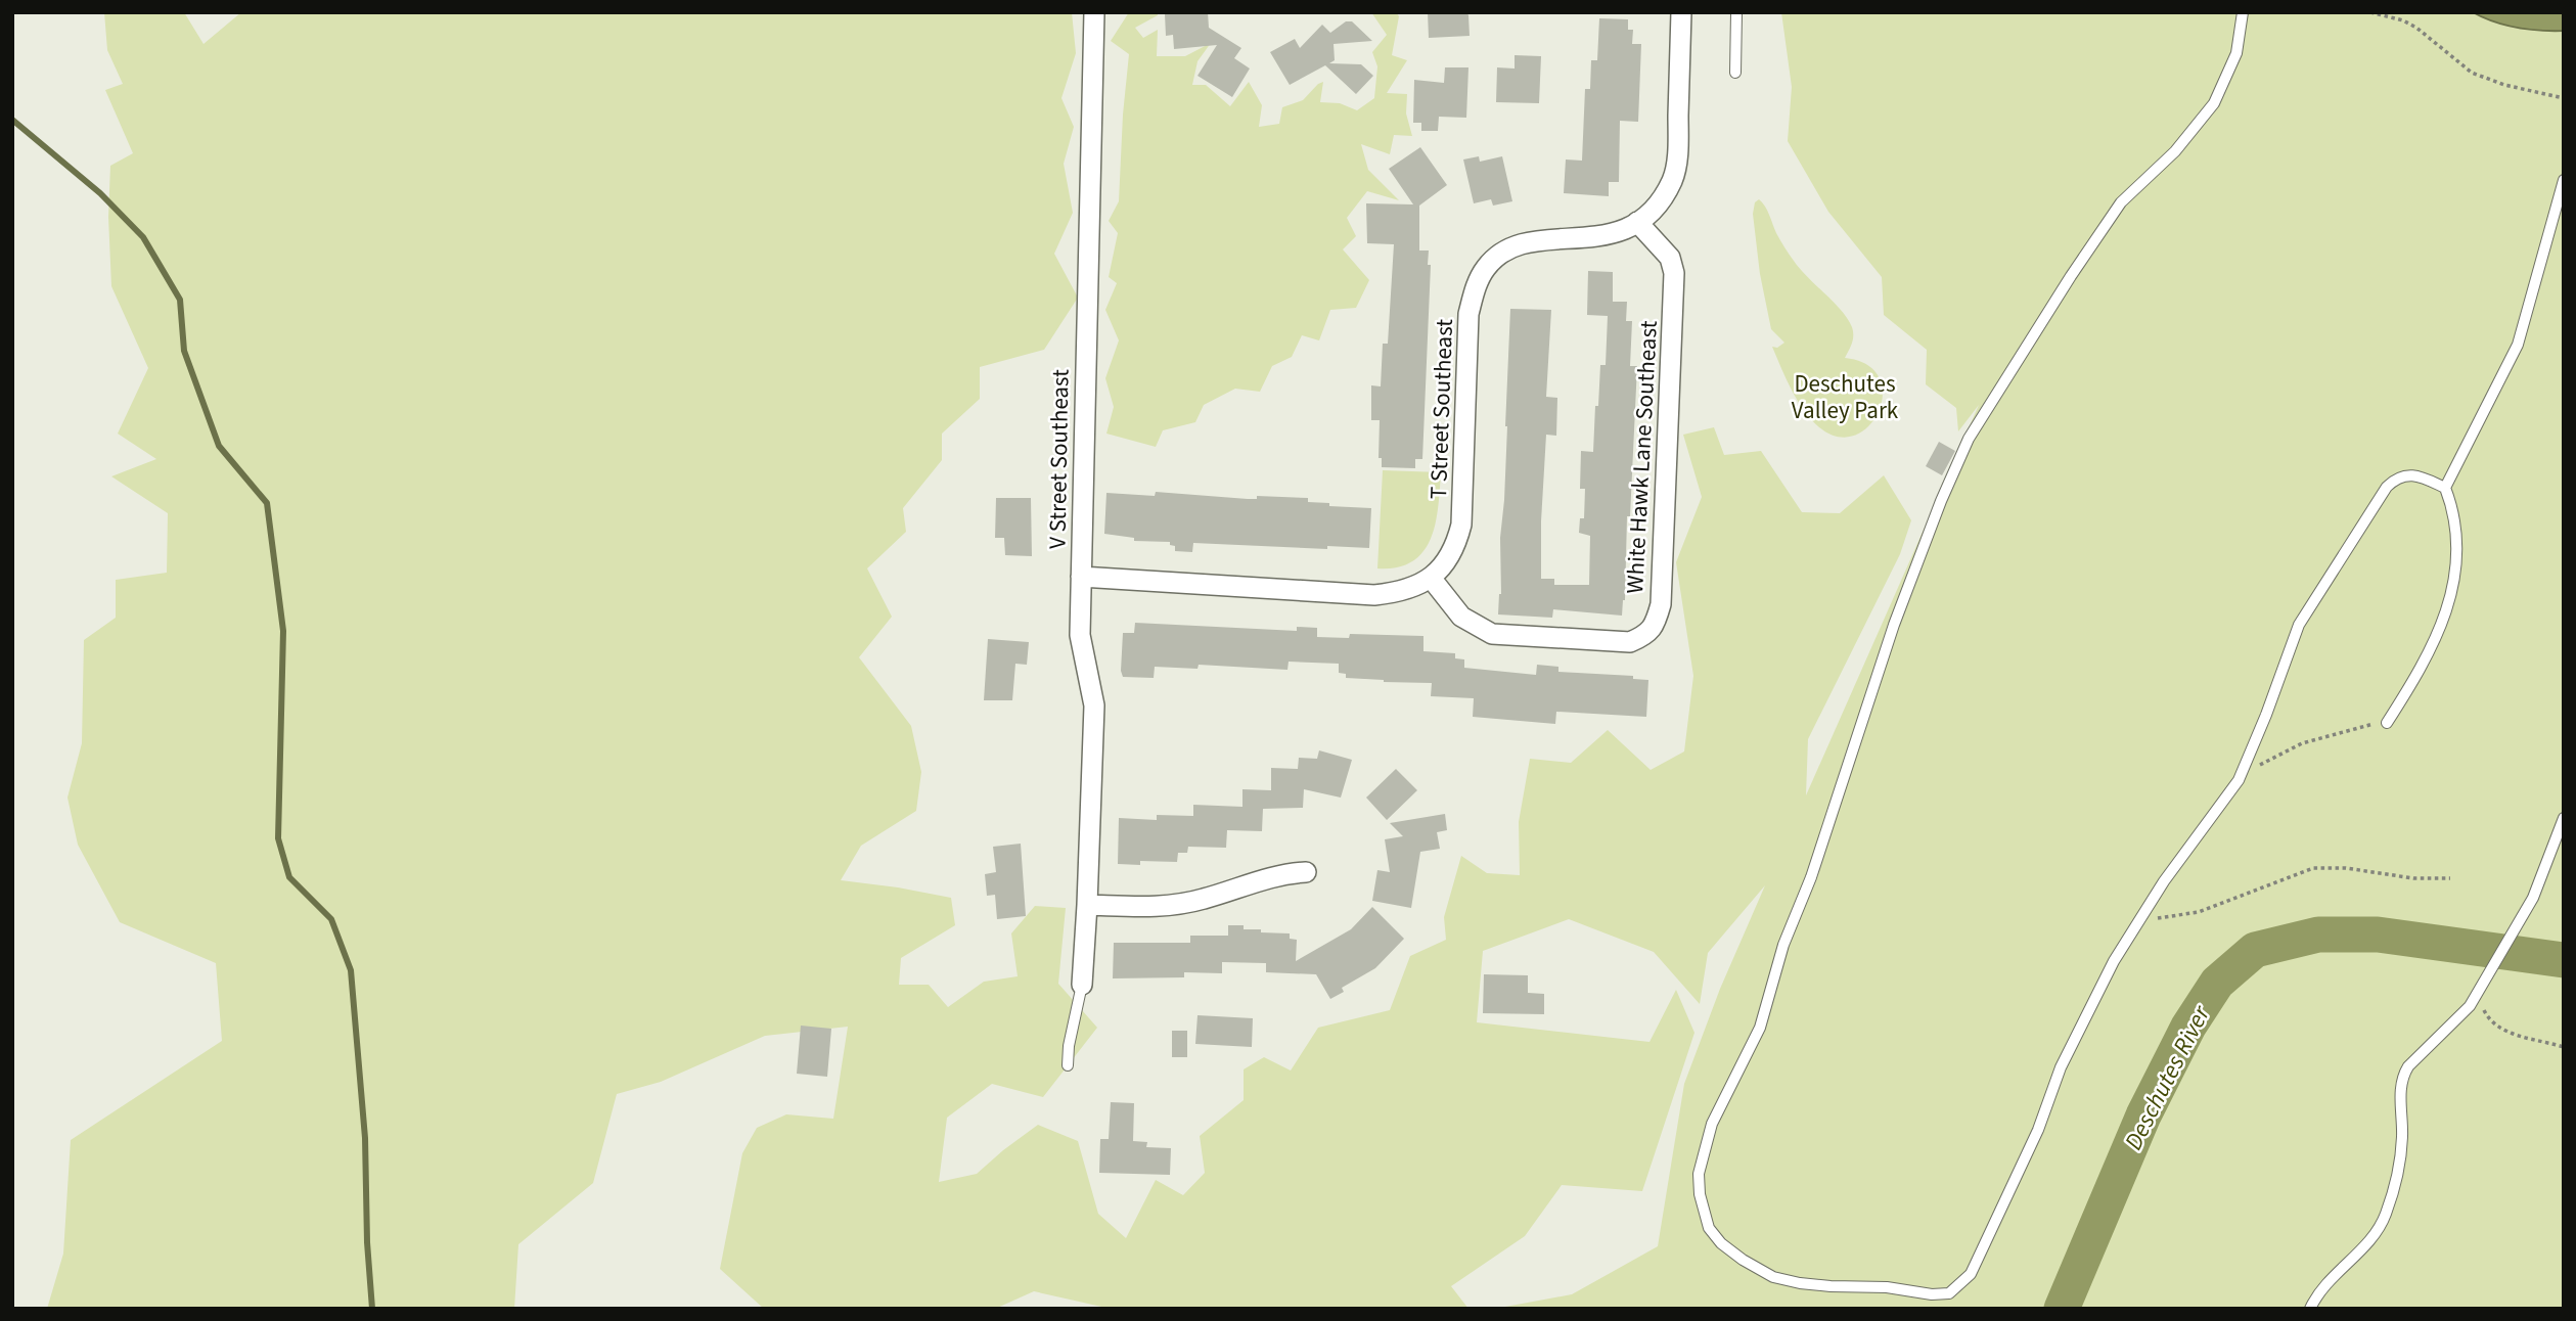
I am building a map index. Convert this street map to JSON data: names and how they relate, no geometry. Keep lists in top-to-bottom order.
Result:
{
  "streets": {
    "street": ["T Street Southeast", "White Hawk Lane Southeast", "V Street Southeast"]
  },
  "crossings": [
    ["T Street Southeast", "White Hawk Lane Southeast"],
    ["T Street Southeast", "V Street Southeast"]
  ],
  "water": ["Deschutes River"],
  "parks": ["Deschutes Valley Park"]
}
